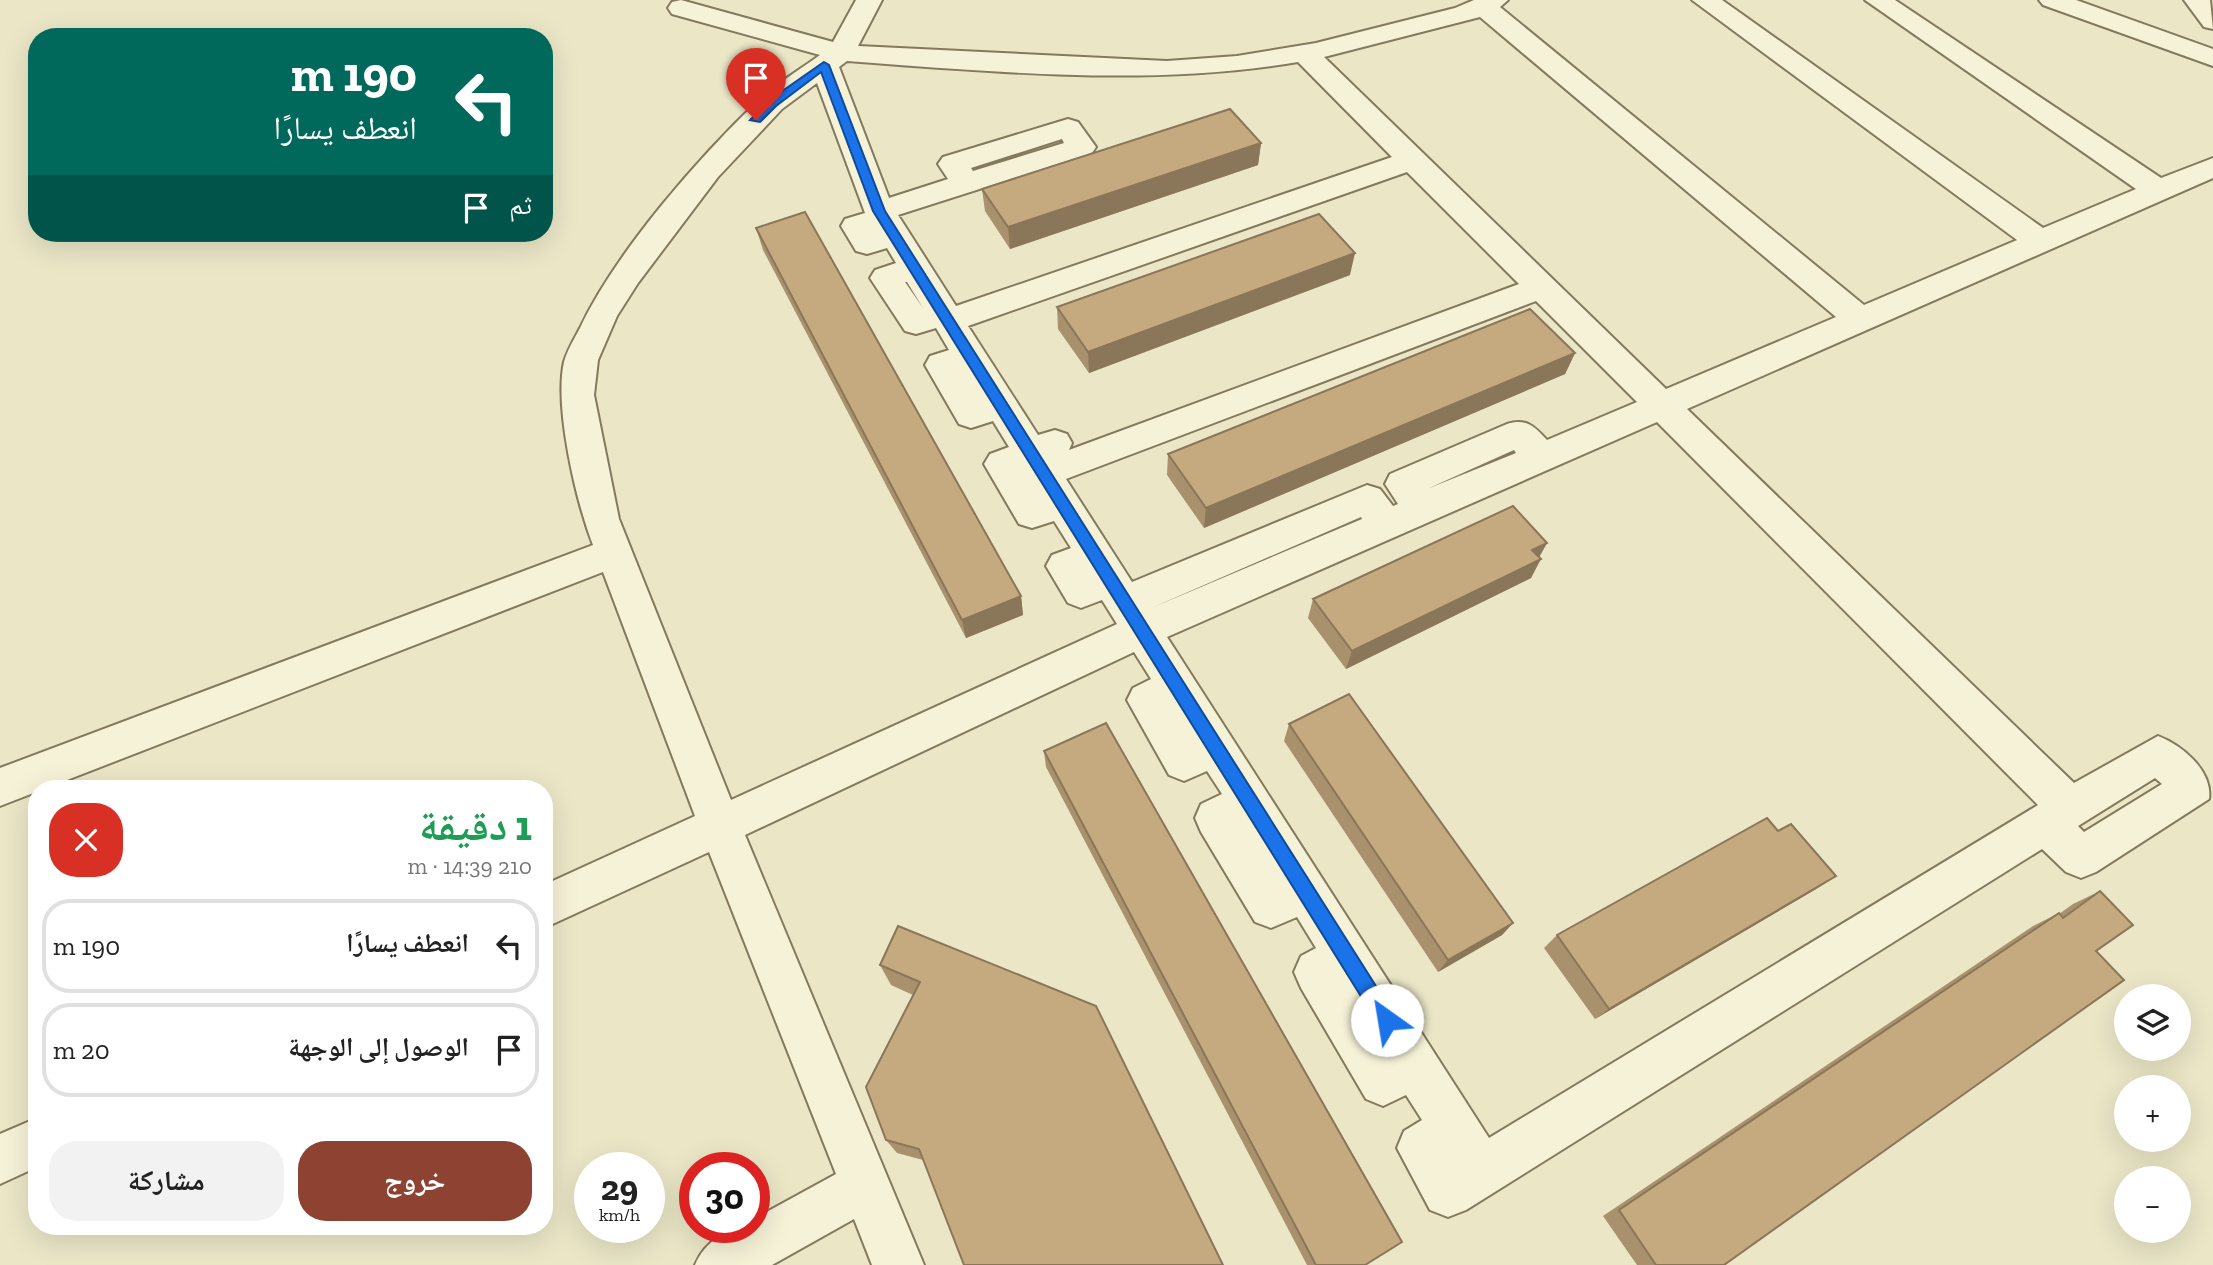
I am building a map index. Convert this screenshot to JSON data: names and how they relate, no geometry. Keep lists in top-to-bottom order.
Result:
{
  "page": {
    "turn": ["190 m", "انعطف يسارًا"],
    "then": "ثم",
    "heading": ["1 دقيقة", "210 m · 14:39"],
    "list": [
      {
        "name": "انعطف يسارًا",
        "value": "190 m"
      },
      {
        "name": "الوصول إلى الوجهة",
        "value": "20 m"
      }
    ],
    "map_buttons": ["+", "−"],
    "buttons": ["خروج", "مشاركة"],
    "speed": "29 km/h",
    "limit": "30"
  }
}
